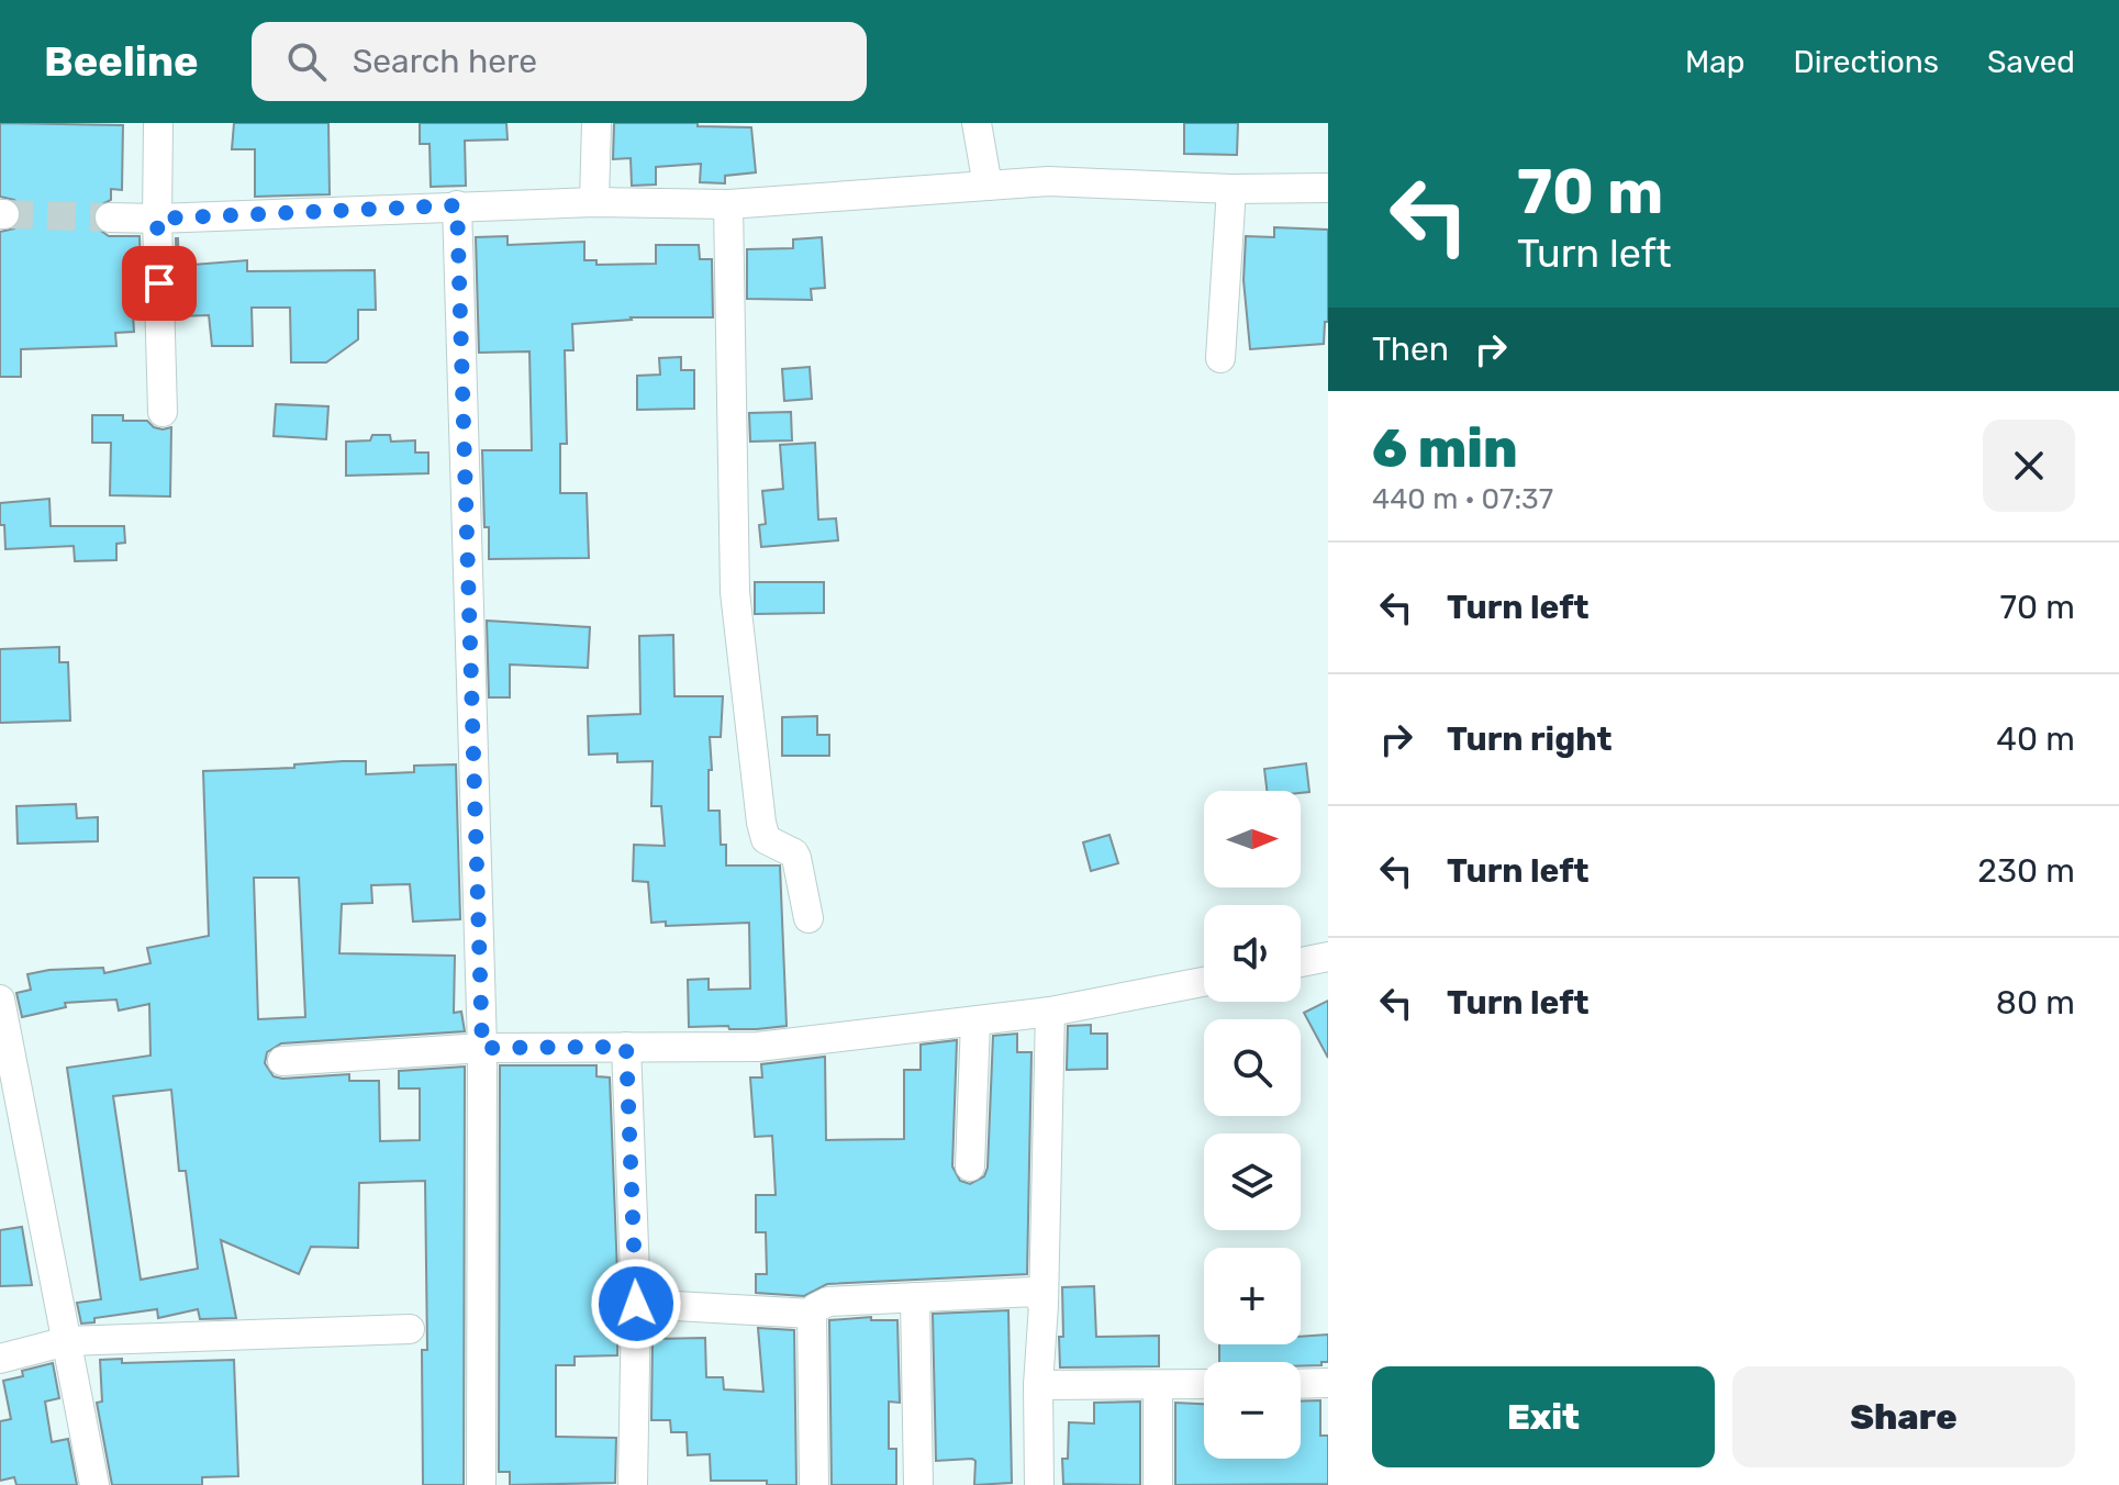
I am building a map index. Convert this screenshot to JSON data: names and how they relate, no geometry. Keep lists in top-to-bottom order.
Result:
{
  "north": "right",
  "page": {
    "header": "Beeline",
    "search": "Search here",
    "nav": ["Map", "Directions", "Saved"],
    "turn": ["70 m", "Turn left"],
    "then": "Then",
    "heading": ["6 min", "440 m · 07:37"],
    "list": [
      {
        "name": "Turn left",
        "value": "70 m"
      },
      {
        "name": "Turn right",
        "value": "40 m"
      },
      {
        "name": "Turn left",
        "value": "230 m"
      },
      {
        "name": "Turn left",
        "value": "80 m"
      }
    ],
    "map_buttons": ["+", "−"],
    "buttons": ["Exit", "Share"]
  }
}
